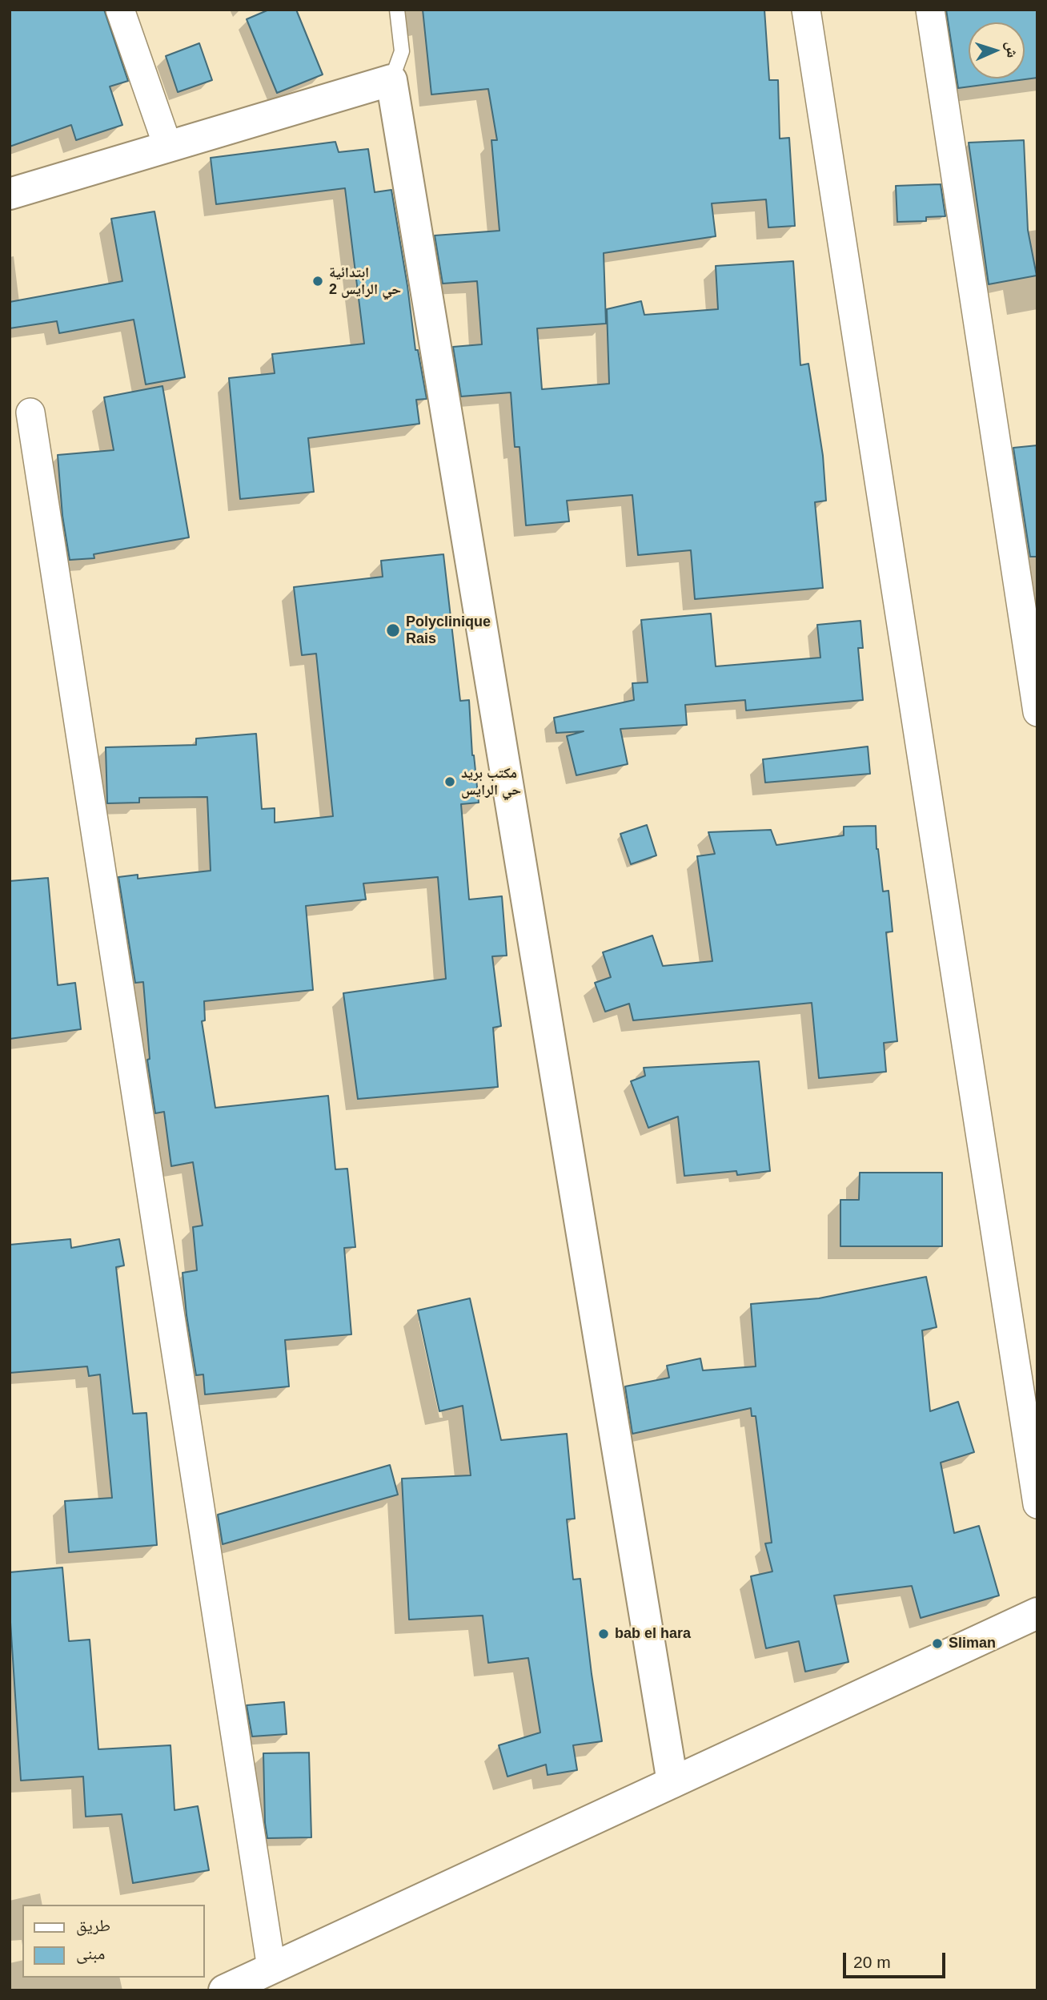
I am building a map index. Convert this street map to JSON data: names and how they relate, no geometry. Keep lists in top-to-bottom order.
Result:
{
  "places": [
    "ابتدائية حي الرايس 2",
    "Polyclinique Rais",
    "مكتب بريد حي الرايس",
    "bab el hara",
    "Sliman"
  ],
  "legend": ["طريق", "مبنى"],
  "scale_bar": "20 m",
  "north": "right"
}
